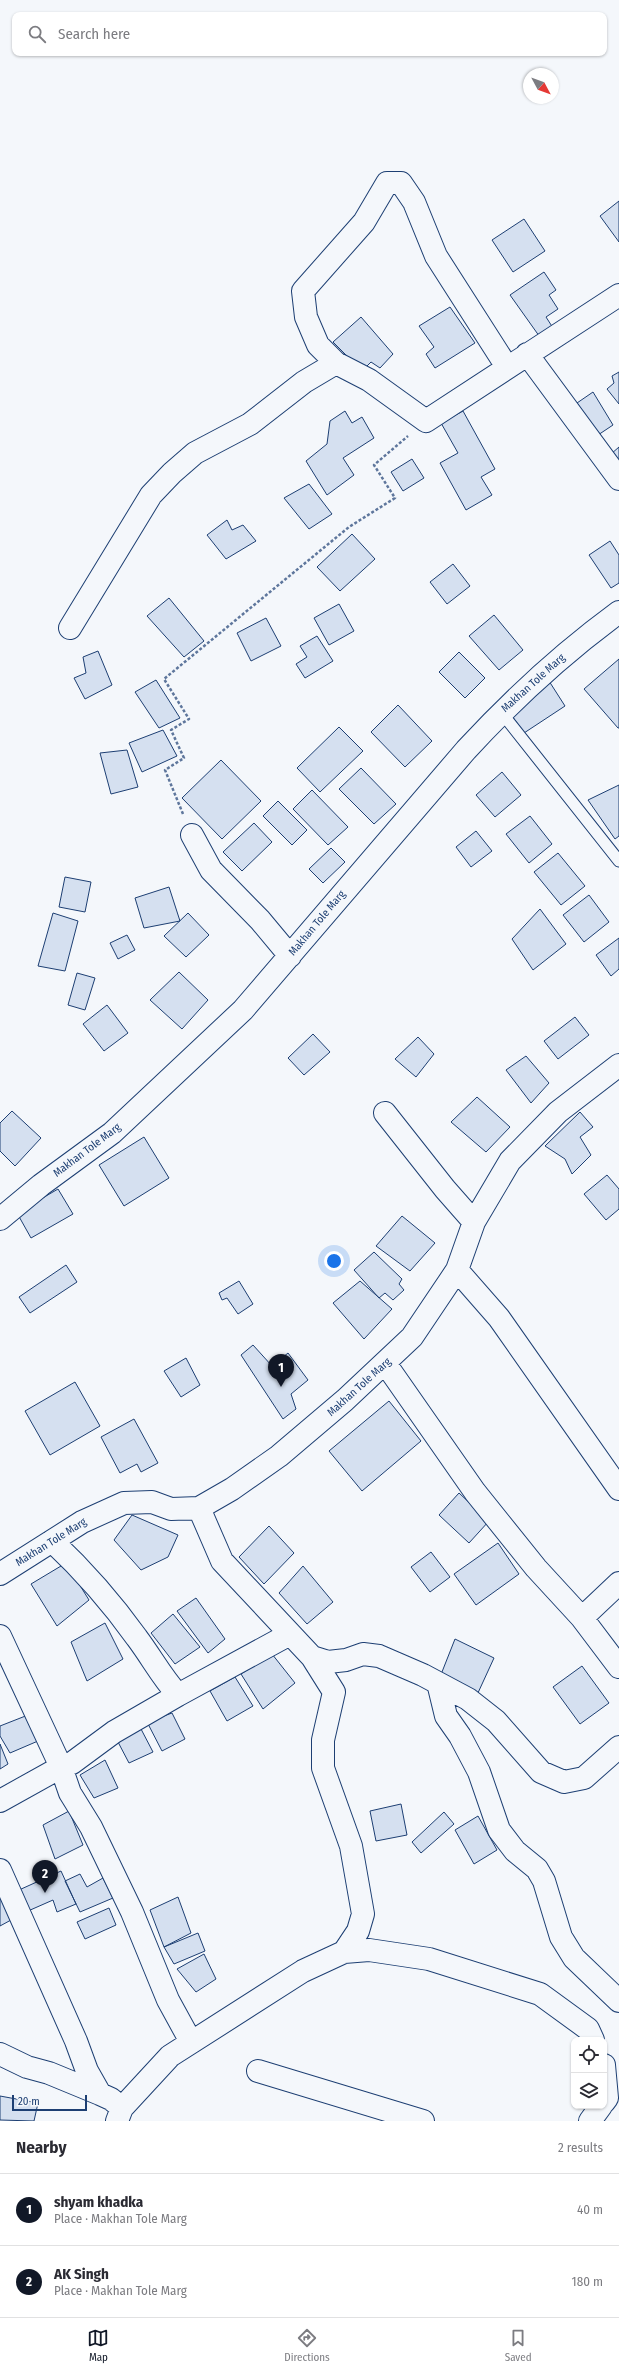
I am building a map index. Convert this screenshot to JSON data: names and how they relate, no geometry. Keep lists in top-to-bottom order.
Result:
{
  "streets": {
    "street": ["Makhan Tole Marg"]
  },
  "scale_bar": "20 m",
  "north": "bottom right",
  "page": {
    "search": "Search here",
    "pins": ["1", "2"],
    "scale": "20 m",
    "heading": ["Nearby", "2 results"],
    "list": [
      {
        "mark": "1",
        "name": "shyam khadka",
        "note": "Place · Makhan Tole Marg",
        "value": "40 m"
      },
      {
        "mark": "2",
        "name": "AK Singh",
        "note": "Place · Makhan Tole Marg",
        "value": "180 m"
      }
    ],
    "nav": ["Map", "Directions", "Saved"]
  }
}
